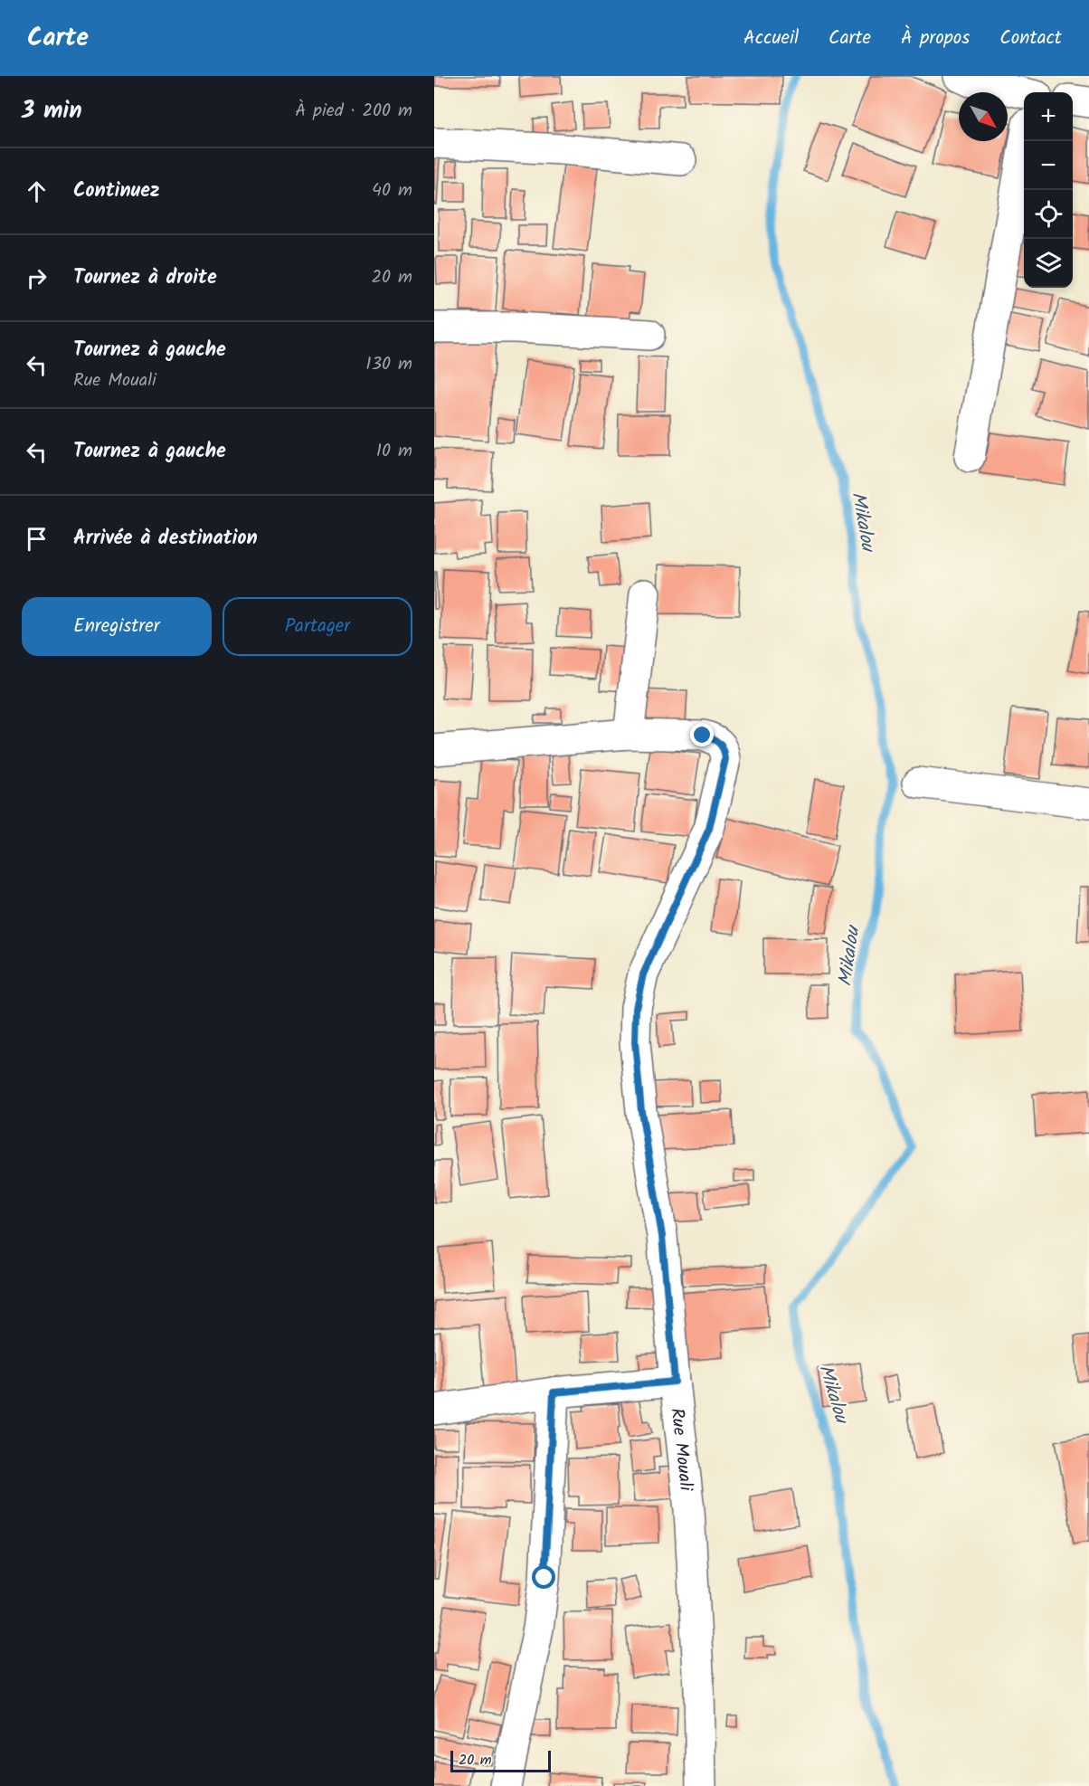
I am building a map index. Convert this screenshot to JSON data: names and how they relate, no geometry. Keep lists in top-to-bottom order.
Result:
{
  "streets": {
    "street": ["Rue Mouali"]
  },
  "water": ["Mikalou"],
  "scale_bar": "20 m",
  "north": "bottom right",
  "page": {
    "header": "Carte",
    "nav": [
      "Accueil",
      "Carte",
      "À propos",
      "Contact"
    ],
    "heading": ["3 min", "À pied · 200 m"],
    "map_buttons": ["+", "−"],
    "list": [
      ["Continuez", "40 m"],
      ["Tournez à droite", "20 m"],
      ["Tournez à gauche", "Rue Mouali", "130 m"],
      ["Tournez à gauche", "10 m"],
      "Arrivée à destination"
    ],
    "buttons": ["Enregistrer", "Partager"],
    "scale": "20 m"
  }
}
